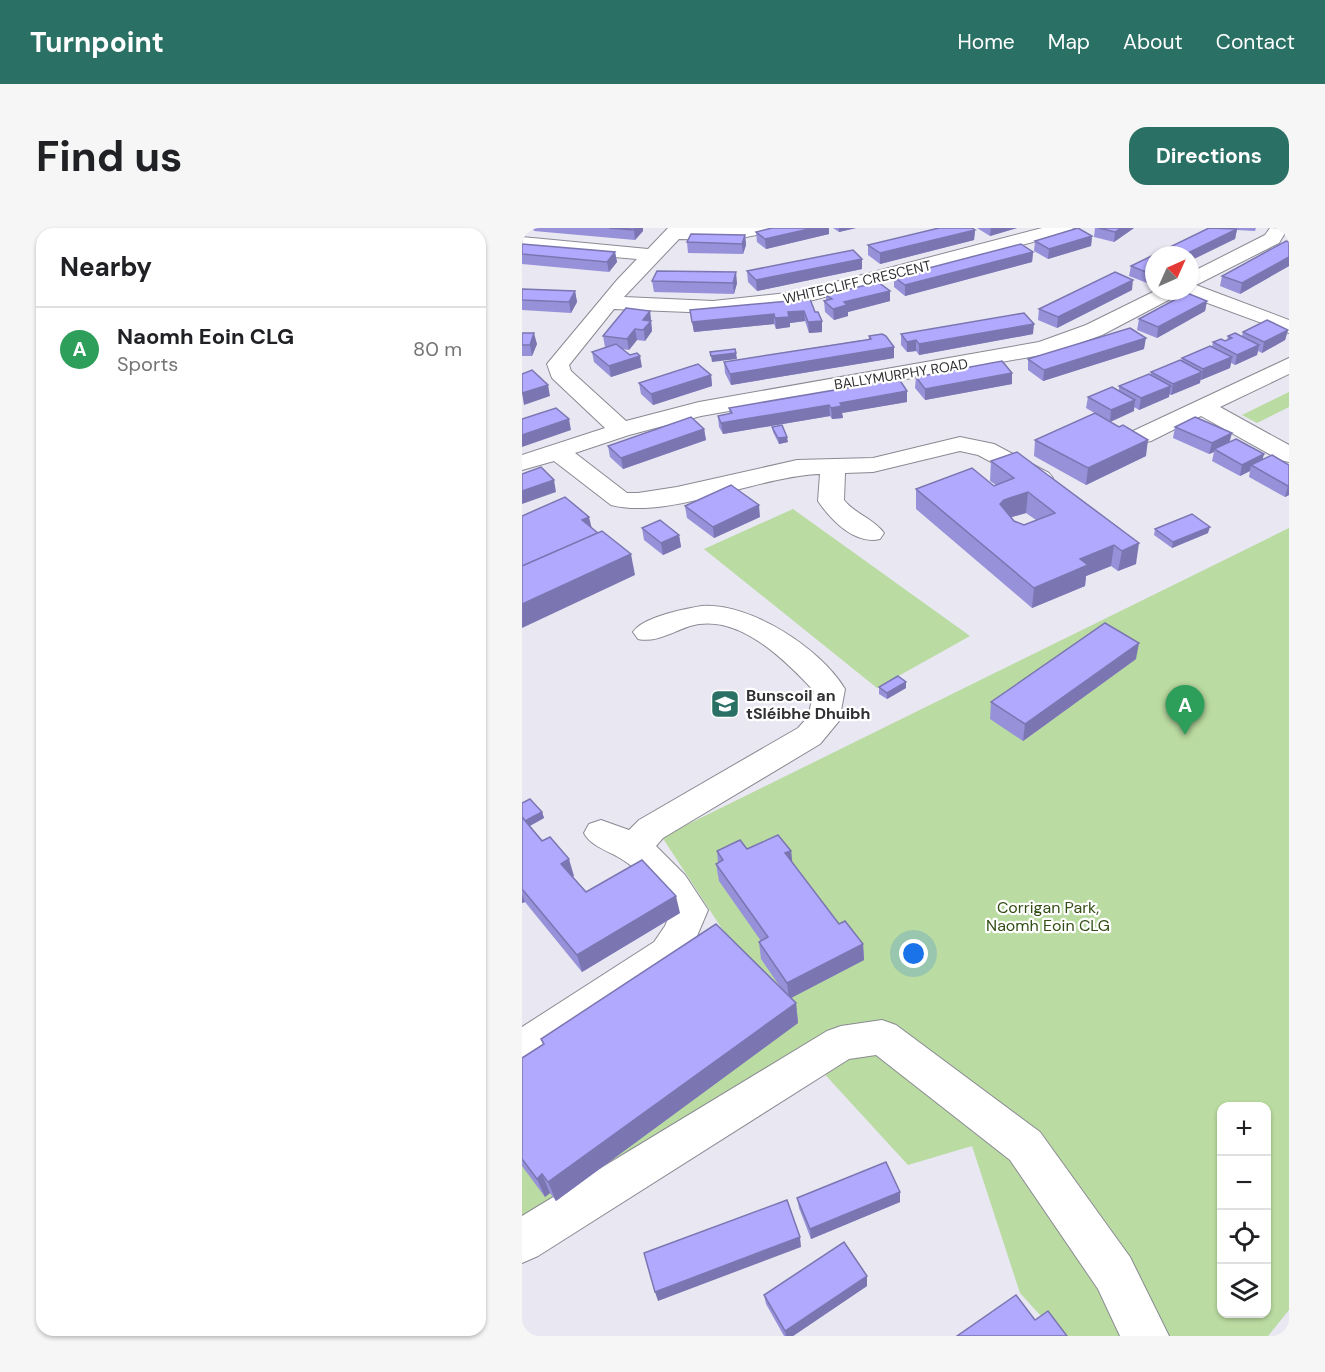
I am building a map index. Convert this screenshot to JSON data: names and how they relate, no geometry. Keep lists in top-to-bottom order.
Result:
{
  "streets": {
    "street": ["WHITECLIFF CRESCENT", "BALLYMURPHY ROAD"]
  },
  "parks": ["Corrigan Park, Naomh Eoin CLG"],
  "places": {
    "school or university": ["Bunscoil an tSléibhe Dhuibh"]
  },
  "north": "top right",
  "page": {
    "header": "Turnpoint",
    "nav": [
      "Home",
      "Map",
      "About",
      "Contact"
    ],
    "buttons": "Directions",
    "title": "Find us",
    "heading": "Nearby",
    "list": [
      {
        "mark": "A",
        "name": "Naomh Eoin CLG",
        "note": "Sports",
        "value": "80 m"
      }
    ],
    "pins": "A",
    "map_buttons": ["+", "−"]
  }
}
